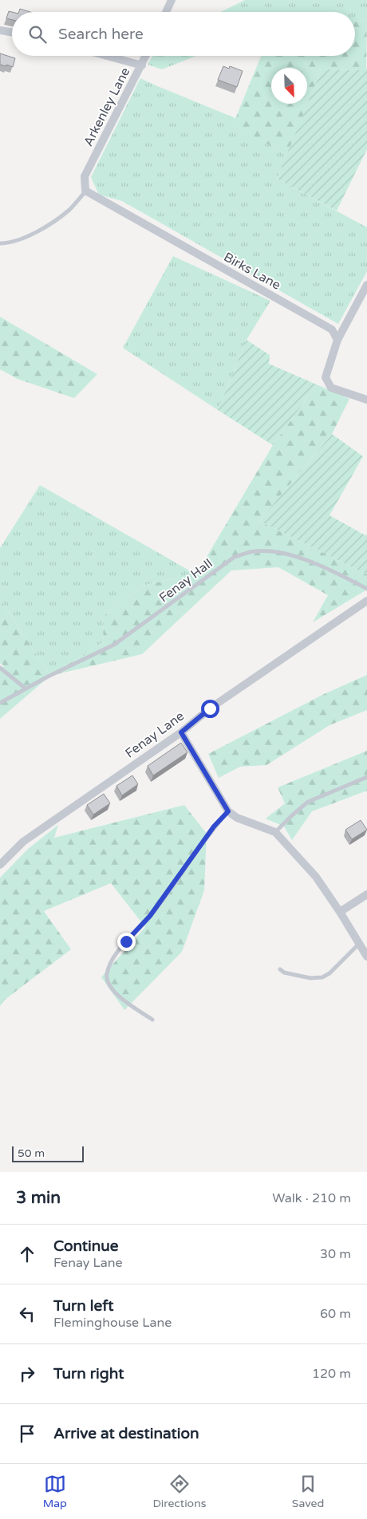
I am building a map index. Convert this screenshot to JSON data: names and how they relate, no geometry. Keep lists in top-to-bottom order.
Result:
{
  "streets": {
    "street": ["Arkenley Lane", "Birks Lane", "Fenay Lane"],
    "lane": ["Fenay Hall"]
  },
  "crossings": [
    ["Arkenley Lane", "Birks Lane"]
  ],
  "scale_bar": "50 m",
  "north": "bottom right",
  "page": {
    "search": "Search here",
    "scale": "50 m",
    "heading": ["3 min", "Walk · 210 m"],
    "list": [
      ["Continue", "Fenay Lane", "30 m"],
      ["Turn left", "Fleminghouse Lane", "60 m"],
      ["Turn right", "120 m"],
      "Arrive at destination"
    ],
    "nav": ["Map", "Directions", "Saved"]
  }
}
